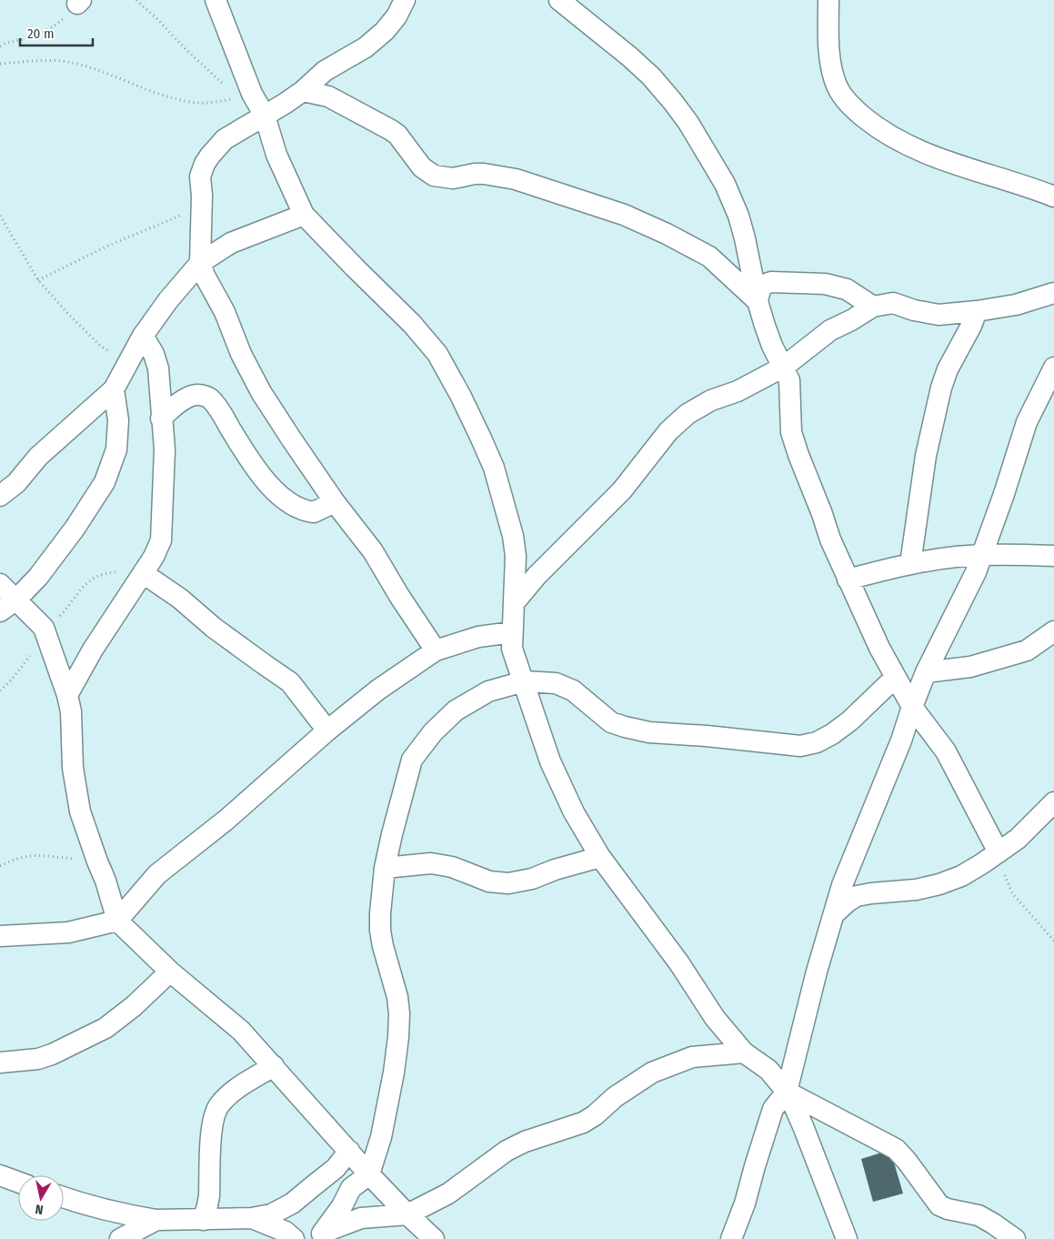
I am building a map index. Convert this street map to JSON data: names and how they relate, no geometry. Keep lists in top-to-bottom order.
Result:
{
  "scale_bar": "20 m",
  "north": "bottom"
}
